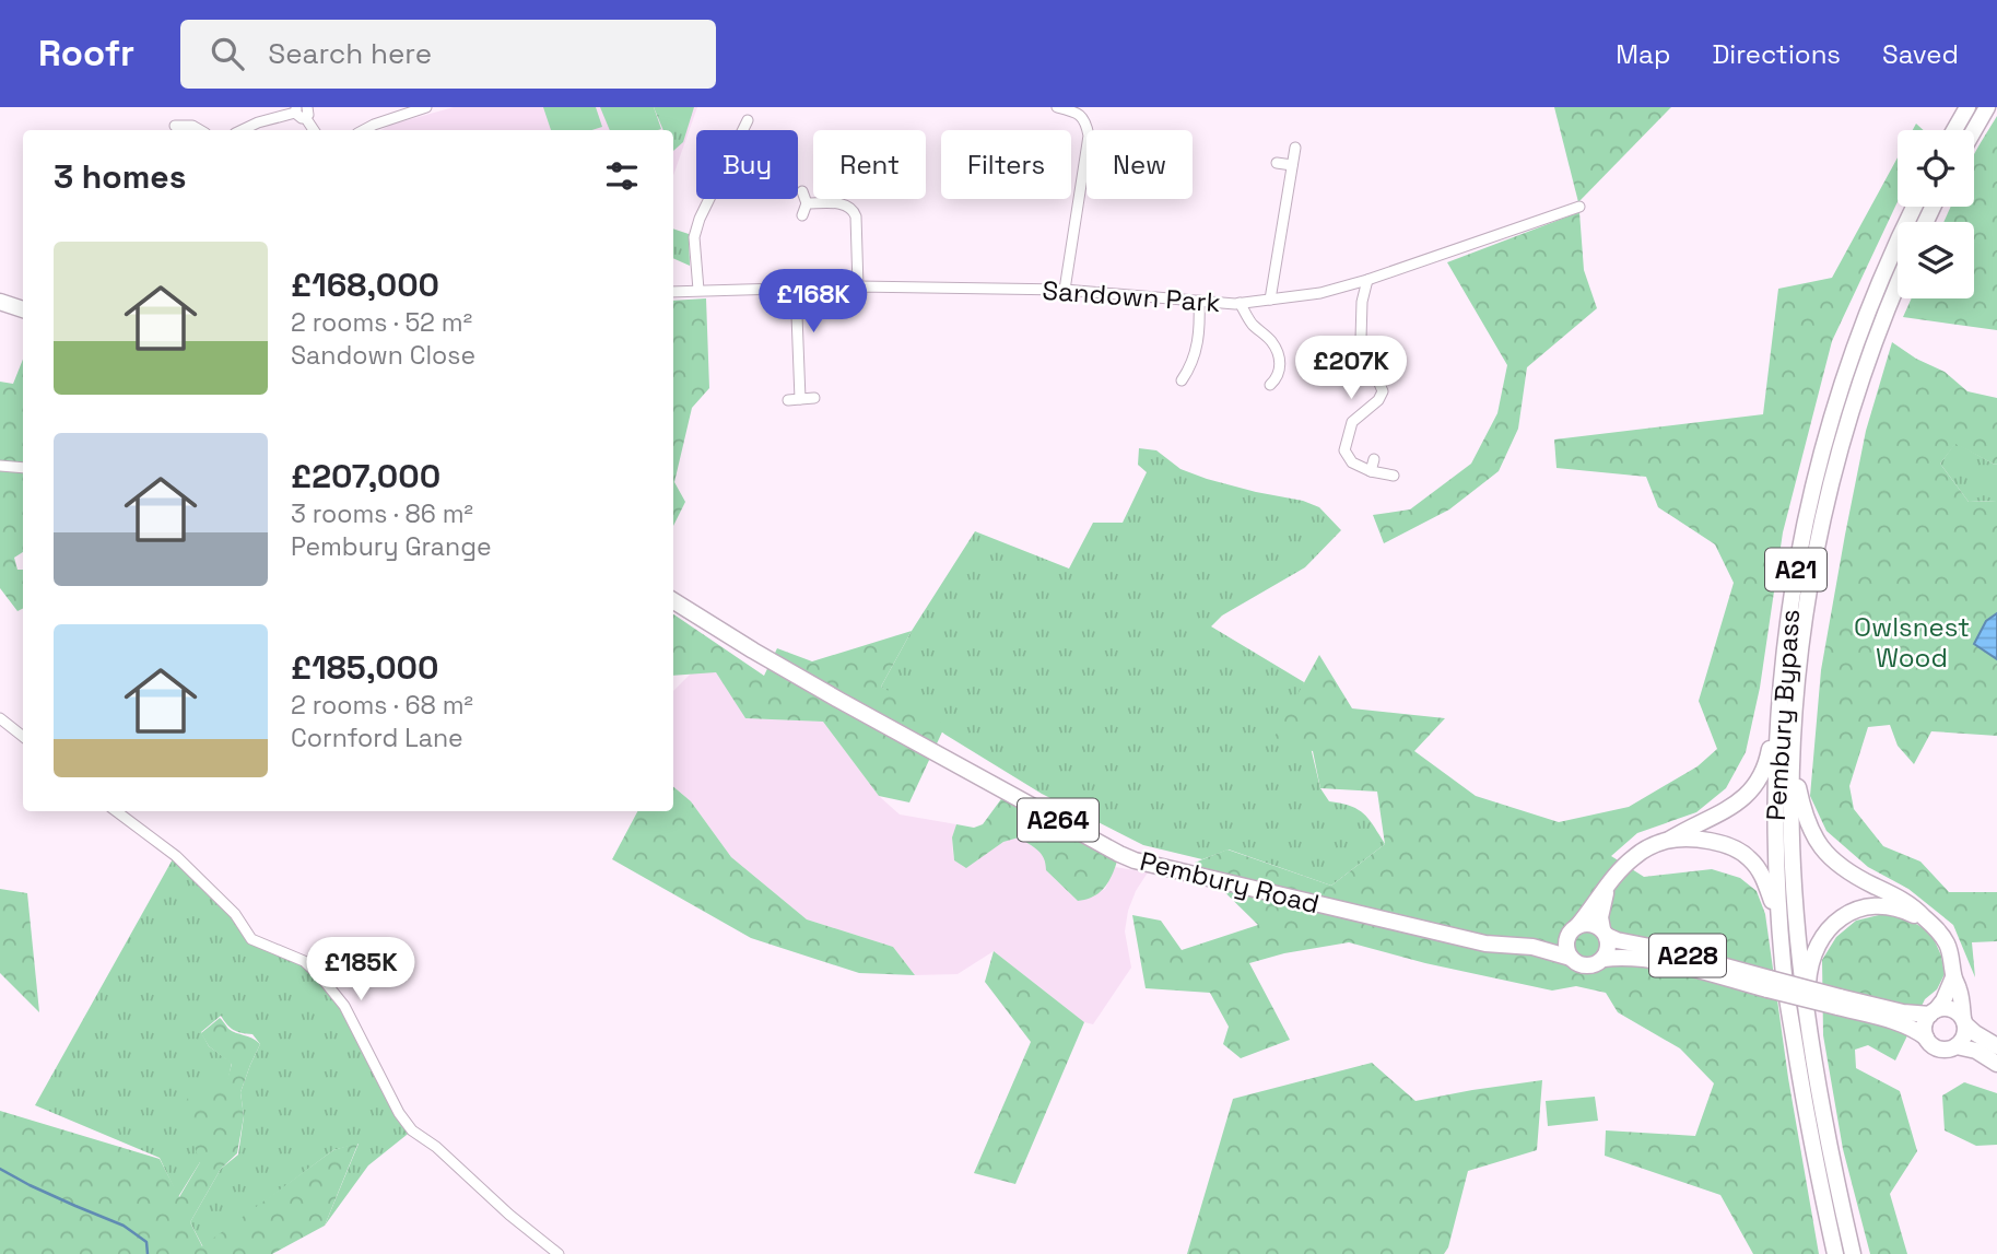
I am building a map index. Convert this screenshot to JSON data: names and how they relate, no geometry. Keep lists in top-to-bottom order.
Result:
{
  "streets": {
    "main road": [
      "A21",
      "Pembury Bypass",
      "A264",
      "Pembury Road",
      "A228"
    ],
    "street": ["Sandown Park"]
  },
  "crossings": [
    ["A21", "Pembury Bypass"],
    ["A21", "Pembury Road"],
    ["A21", "A228"],
    ["Pembury Road", "A228"]
  ],
  "parks": ["Owlsnest Wood"],
  "page": {
    "header": "Roofr",
    "search": "Search here",
    "nav": ["Map", "Directions", "Saved"],
    "chip": [
      "Buy",
      "Rent",
      "Filters",
      "New"
    ],
    "heading": "3 homes",
    "list": [
      {
        "name": "£168,000",
        "note": "2 rooms · 52 m² · Sandown Close"
      },
      {
        "name": "£207,000",
        "note": "3 rooms · 86 m² · Pembury Grange"
      },
      {
        "name": "£185,000",
        "note": "2 rooms · 68 m² · Cornford Lane"
      }
    ],
    "price": ["£168K", "£207K", "£185K"]
  }
}
